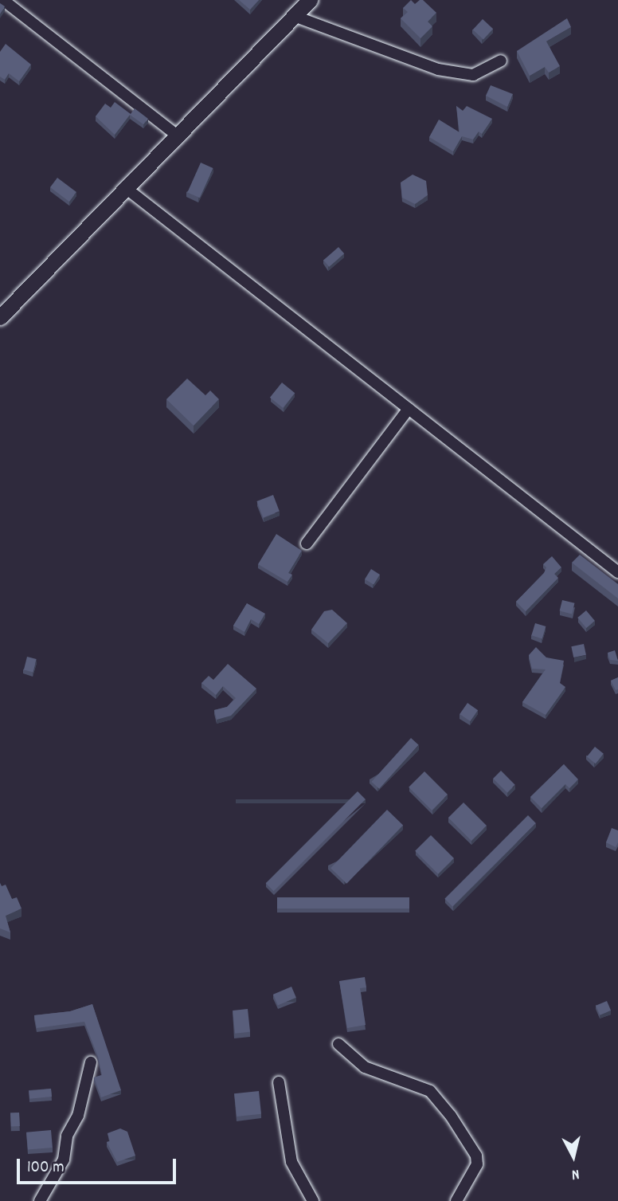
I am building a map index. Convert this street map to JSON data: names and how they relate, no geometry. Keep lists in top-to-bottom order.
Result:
{
  "scale_bar": "100 m",
  "north": "bottom"
}
